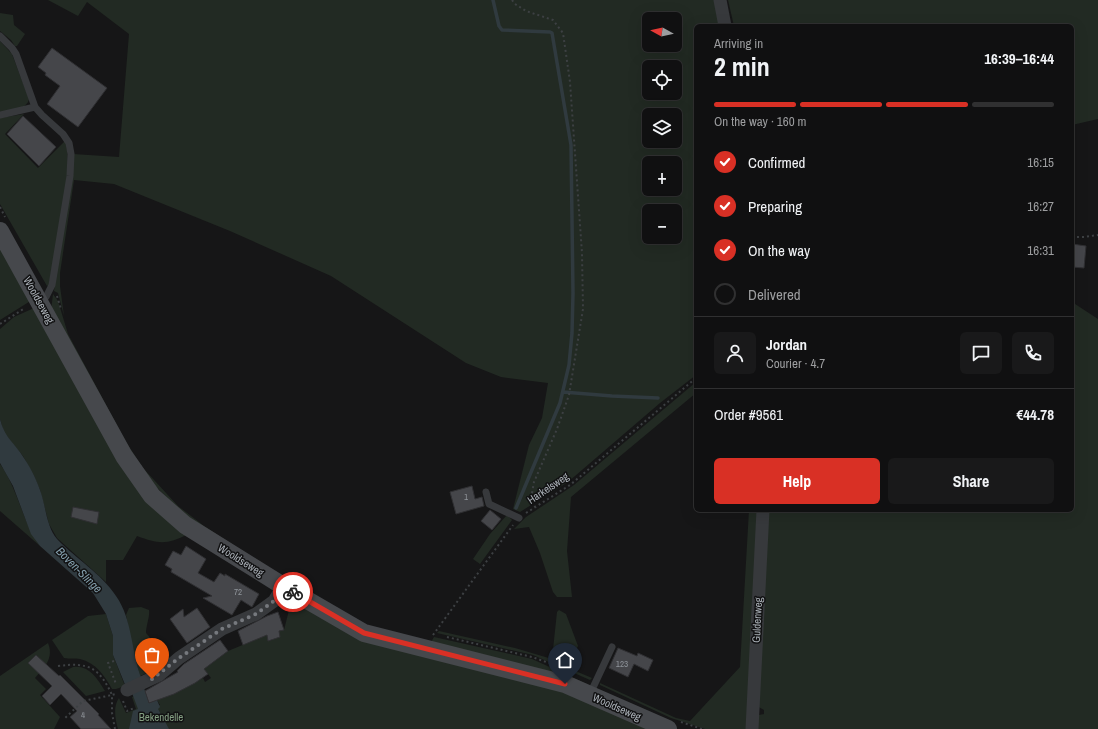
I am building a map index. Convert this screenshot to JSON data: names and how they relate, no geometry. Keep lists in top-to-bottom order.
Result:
{
  "streets": {
    "main road": ["Wooldseweg"],
    "street": ["Guldenweg"],
    "path": ["Harkelsweg"]
  },
  "water": ["Boven-Slinge"],
  "parks": ["Bekendelle"],
  "house_numbers": [
    "1",
    "72",
    "123",
    "4"
  ],
  "north": "left",
  "page": {
    "map_buttons": ["+", "−"],
    "heading": ["2 min", "Arriving in", "16:39–16:44"],
    "panel": [
      "Jordan",
      "Courier · 4.7",
      "Order #9561",
      "€44.78"
    ],
    "bar": "On the way · 160 m",
    "list": [
      ["Confirmed", "16:15"],
      ["Preparing", "16:27"],
      ["On the way", "16:31"],
      "Delivered"
    ],
    "buttons": ["Help", "Share"]
  }
}
